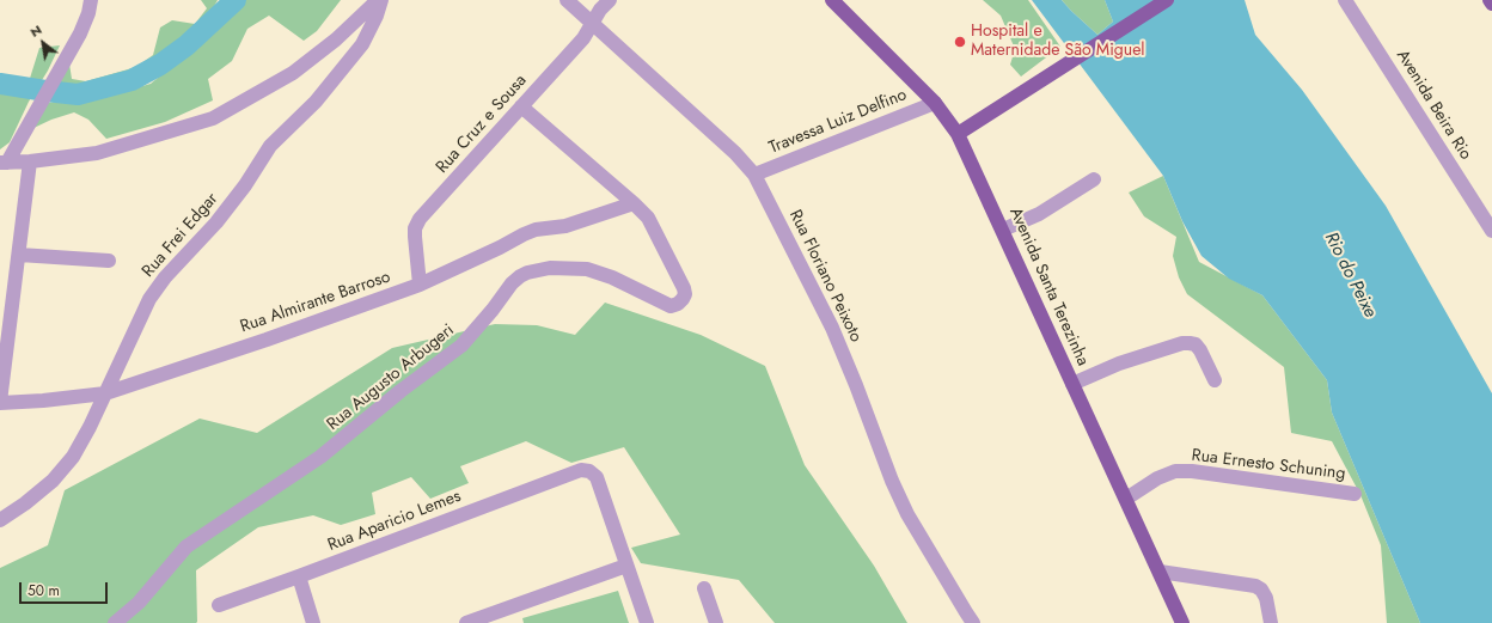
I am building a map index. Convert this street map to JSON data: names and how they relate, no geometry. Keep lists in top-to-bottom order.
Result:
{
  "streets": {
    "main road": ["Avenida Santa Terezinha"],
    "street": [
      "Avenida Beira Rio",
      "Travessa Luiz Delfino",
      "Rua Cruz e Sousa",
      "Rua Frei Edgar",
      "Rua Floriano Peixoto",
      "Rua Almirante Barroso",
      "Rua Augusto Arbugeri",
      "Rua Ernesto Schuning",
      "Rua Aparicio Lemes"
    ]
  },
  "crossings": [
    ["Travessa Luiz Delfino", "Rua Floriano Peixoto"],
    ["Travessa Luiz Delfino", "Avenida Santa Terezinha"],
    ["Rua Cruz e Sousa", "Rua Floriano Peixoto"],
    ["Rua Cruz e Sousa", "Rua Almirante Barroso"],
    ["Rua Cruz e Sousa", "Rua Augusto Arbugeri"],
    ["Rua Frei Edgar", "Rua Almirante Barroso"],
    ["Avenida Santa Terezinha", "Rua Ernesto Schuning"],
    ["Rua Almirante Barroso", "Rua Augusto Arbugeri"]
  ],
  "water": ["Rio do Peixe"],
  "places": ["Hospital e Maternidade São Miguel"],
  "scale_bar": "50 m",
  "north": "top left"
}
